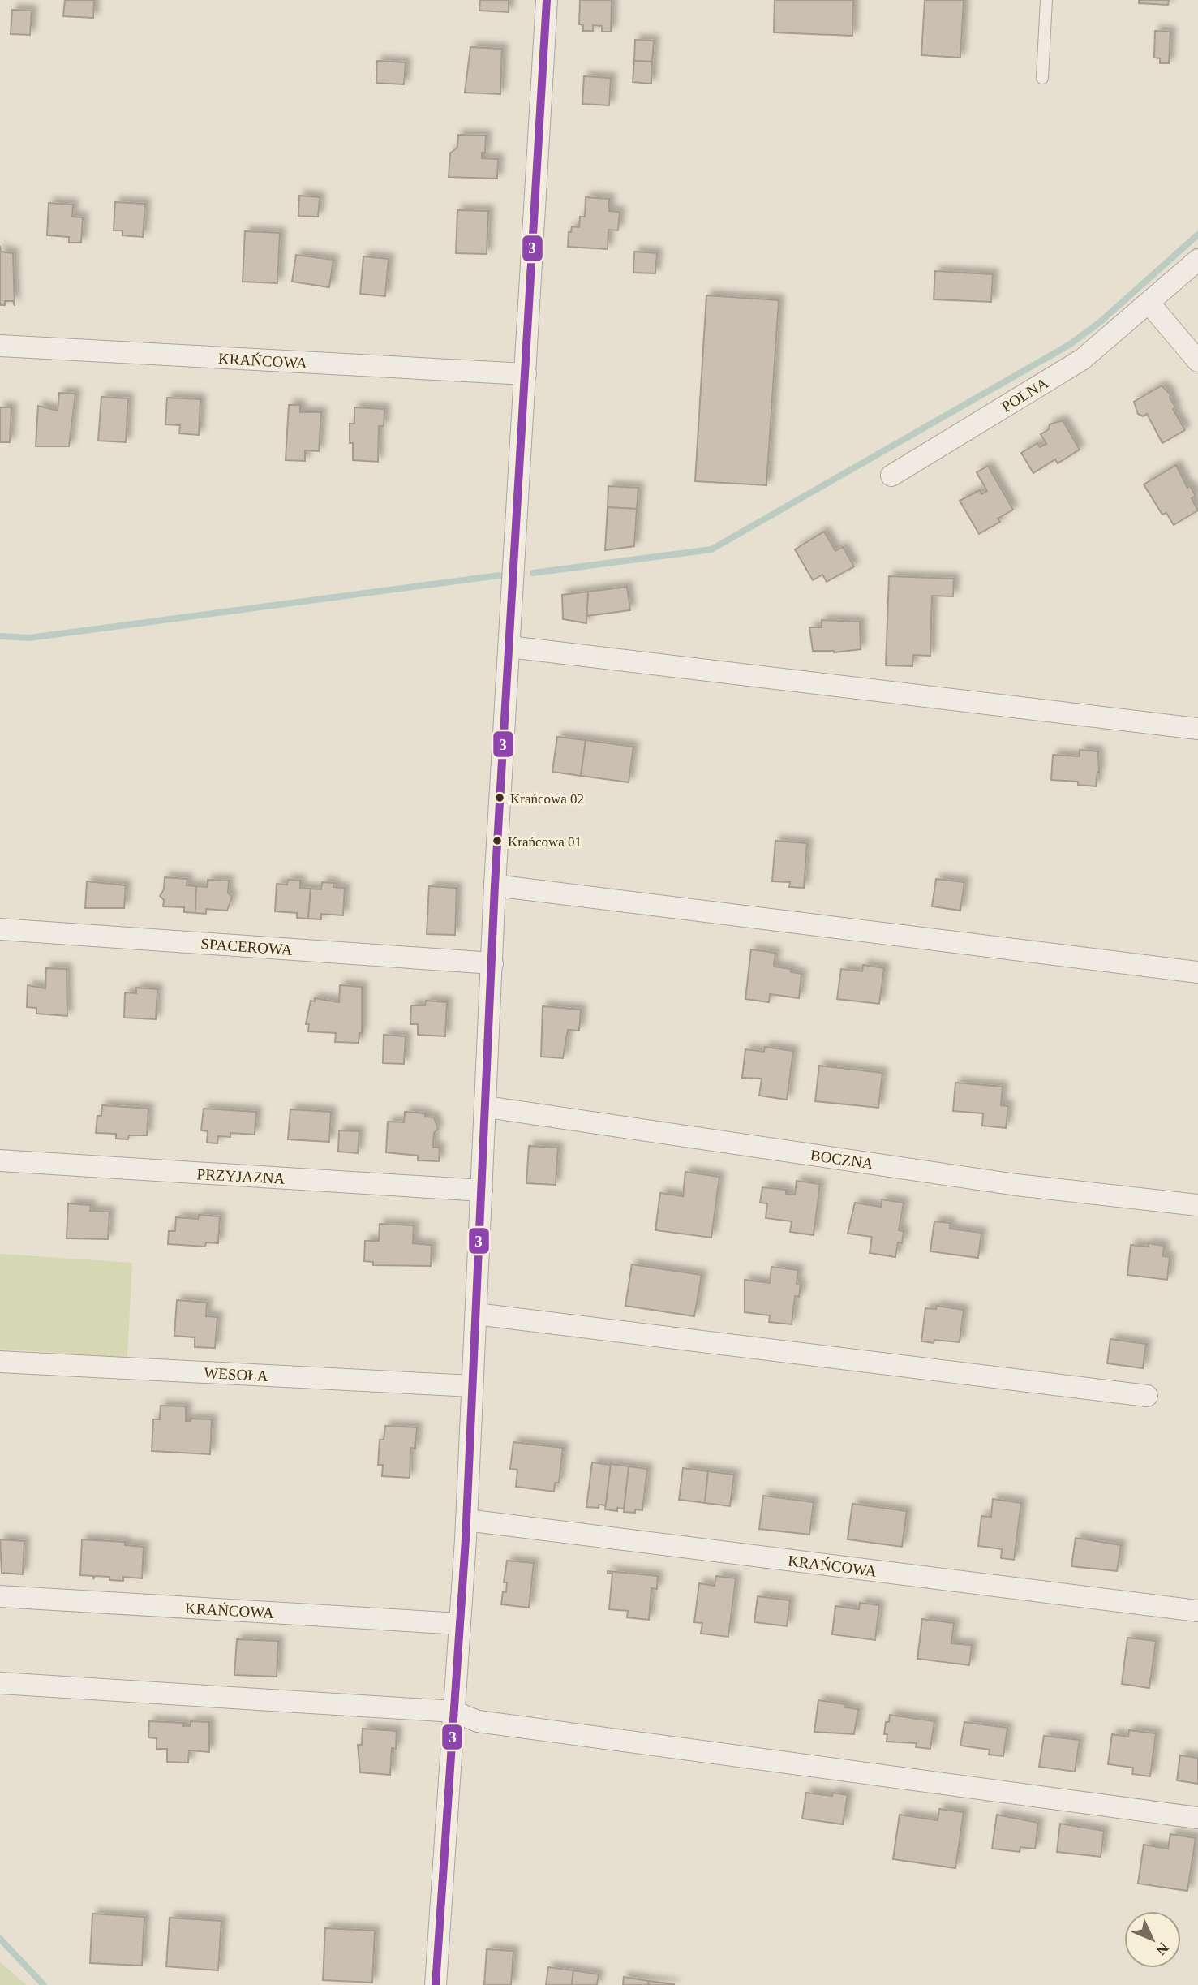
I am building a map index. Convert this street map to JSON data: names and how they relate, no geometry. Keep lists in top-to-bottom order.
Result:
{
  "streets": {
    "street": [
      "KRAŃCOWA",
      "POLNA",
      "SPACEROWA",
      "BOCZNA",
      "PRZYJAZNA",
      "WESOŁA"
    ]
  },
  "places": ["Krańcowa 02", "Krańcowa 01"],
  "lines": ["transit line 3"],
  "north": "bottom right"
}
